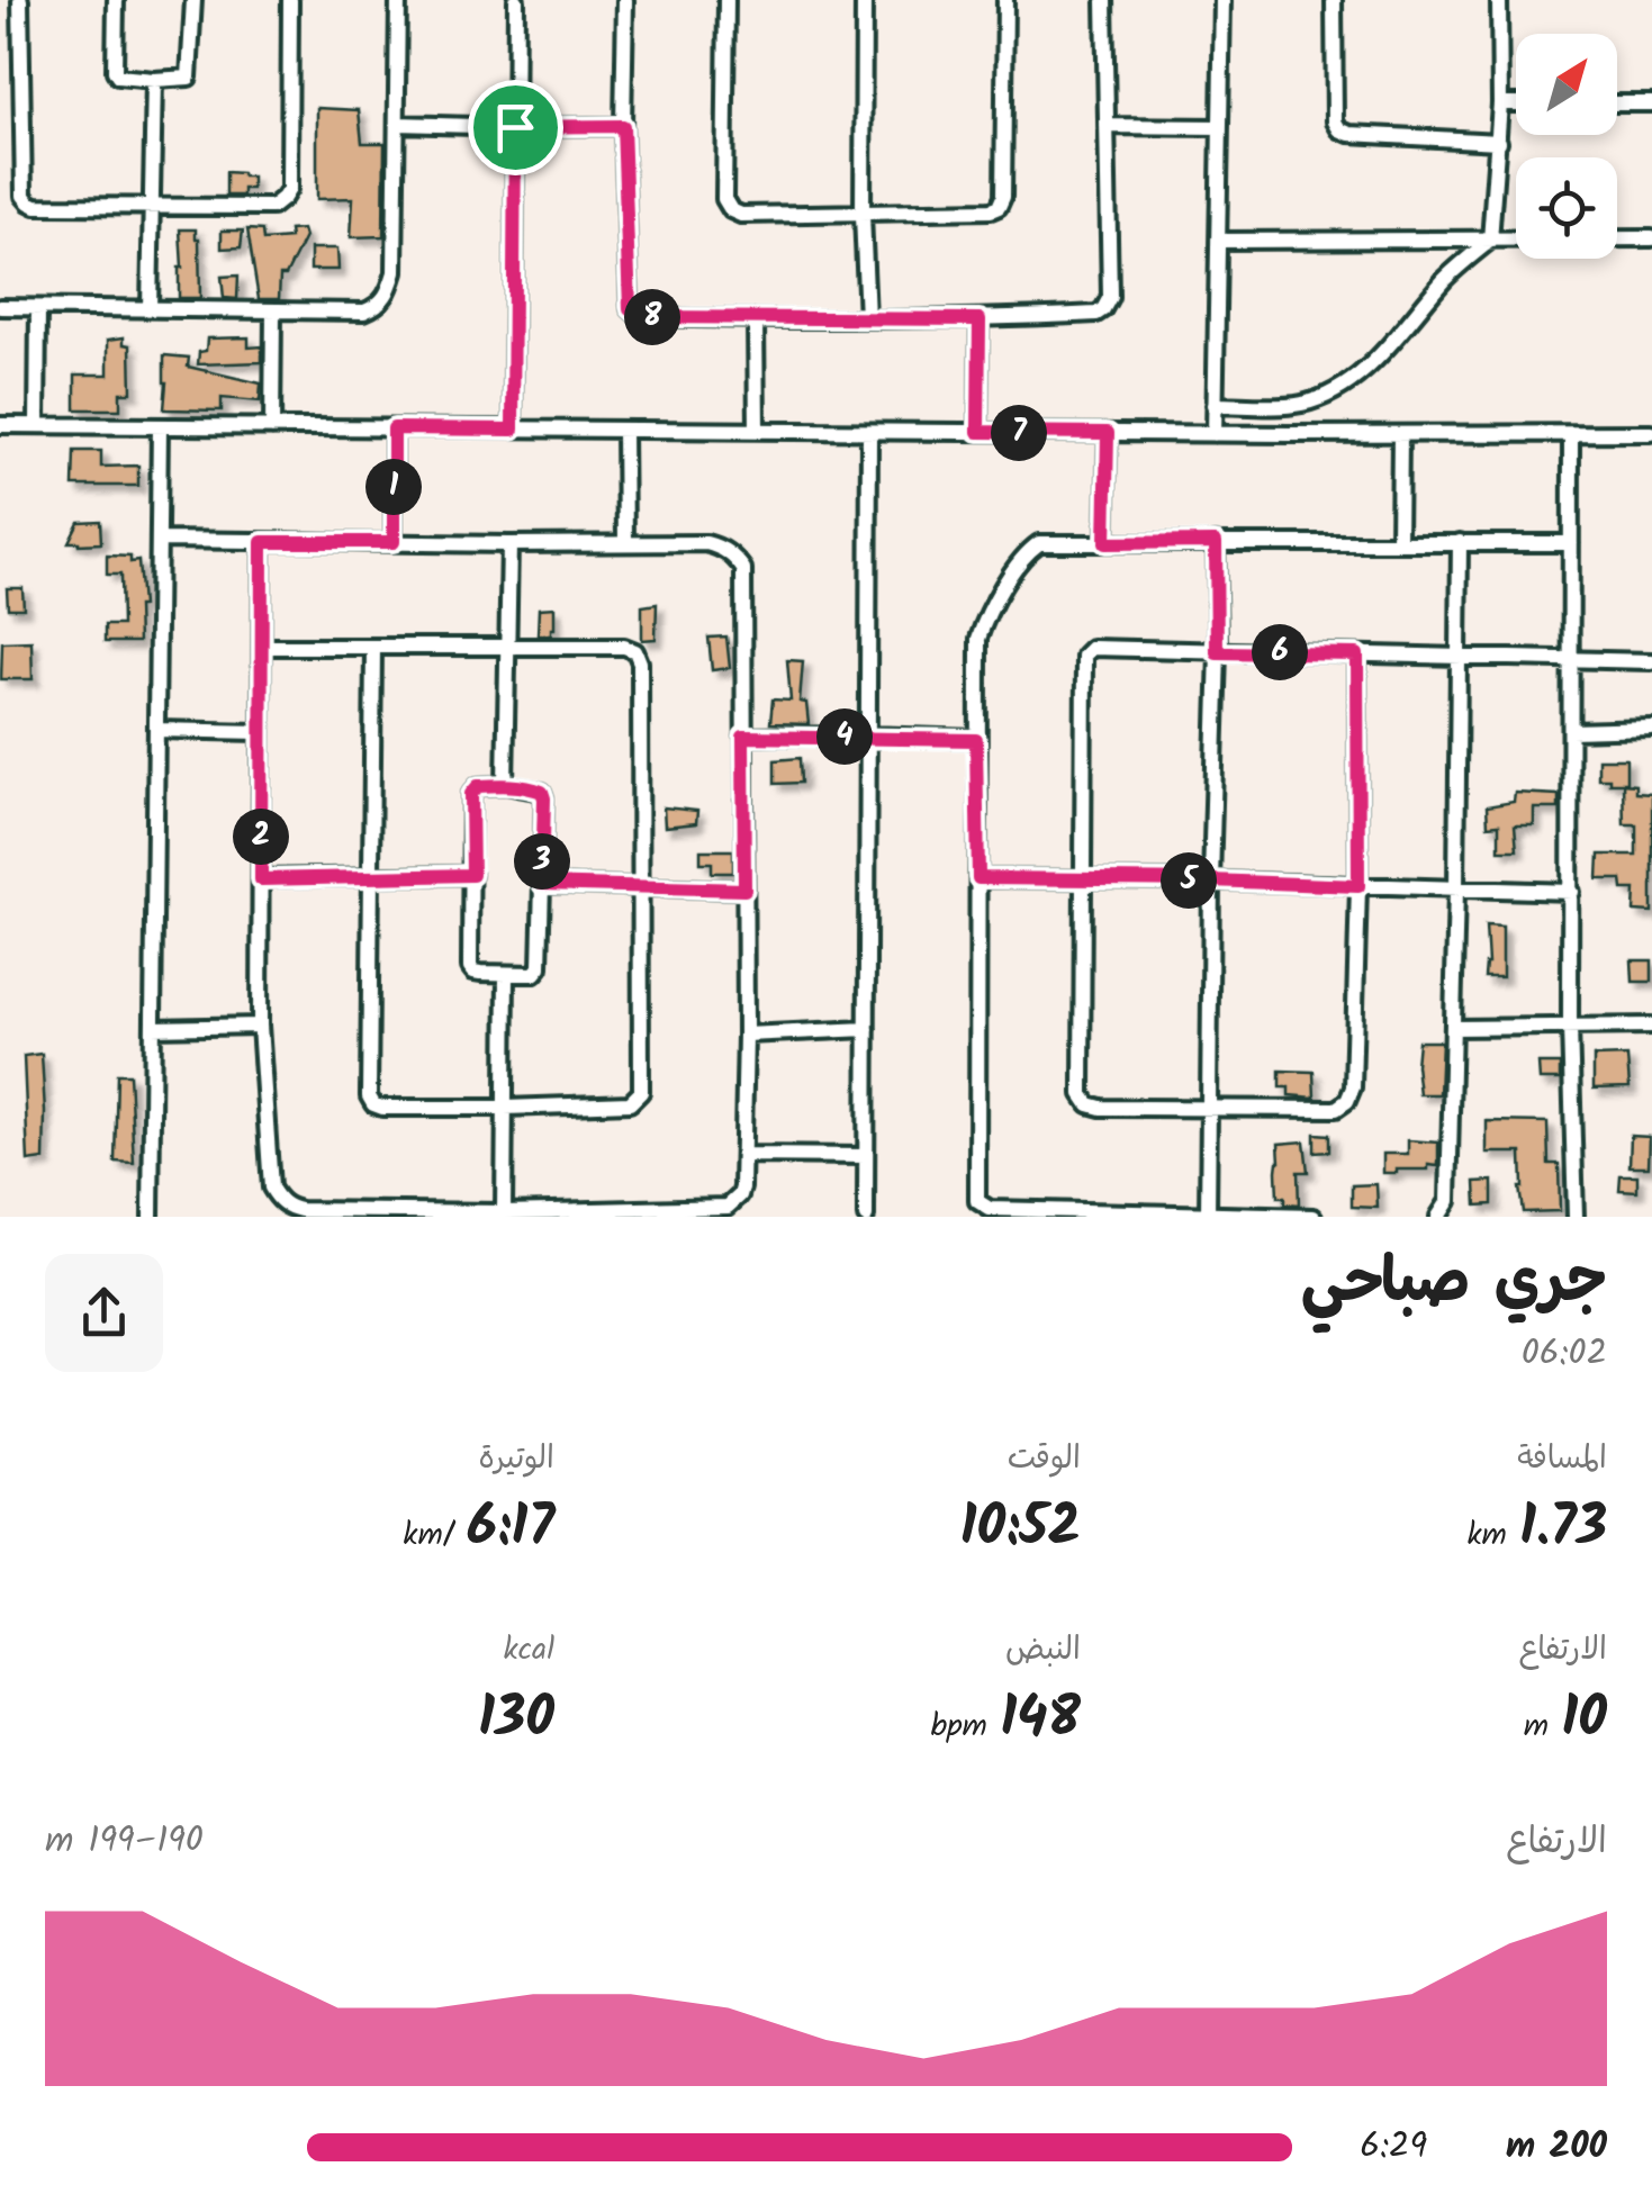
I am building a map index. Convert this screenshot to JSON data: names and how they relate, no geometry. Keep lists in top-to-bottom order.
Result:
{
  "north": "top right",
  "page": {
    "pins": [
      "8",
      "7",
      "1",
      "6",
      "4",
      "2",
      "3",
      "5"
    ],
    "heading": ["جري صباحي", "06:02"],
    "stats": [
      ["المسافة", "1.73 km"],
      ["الوقت", "10:52"],
      ["الوتيرة", "6:17 /km"],
      ["الارتفاع", "10 m"],
      ["النبض", "148 bpm"],
      ["kcal", "130"]
    ],
    "chart": ["الارتفاع", "190–199 m"],
    "list": [
      {
        "name": "200 m",
        "note": "6:29"
      }
    ]
  }
}
